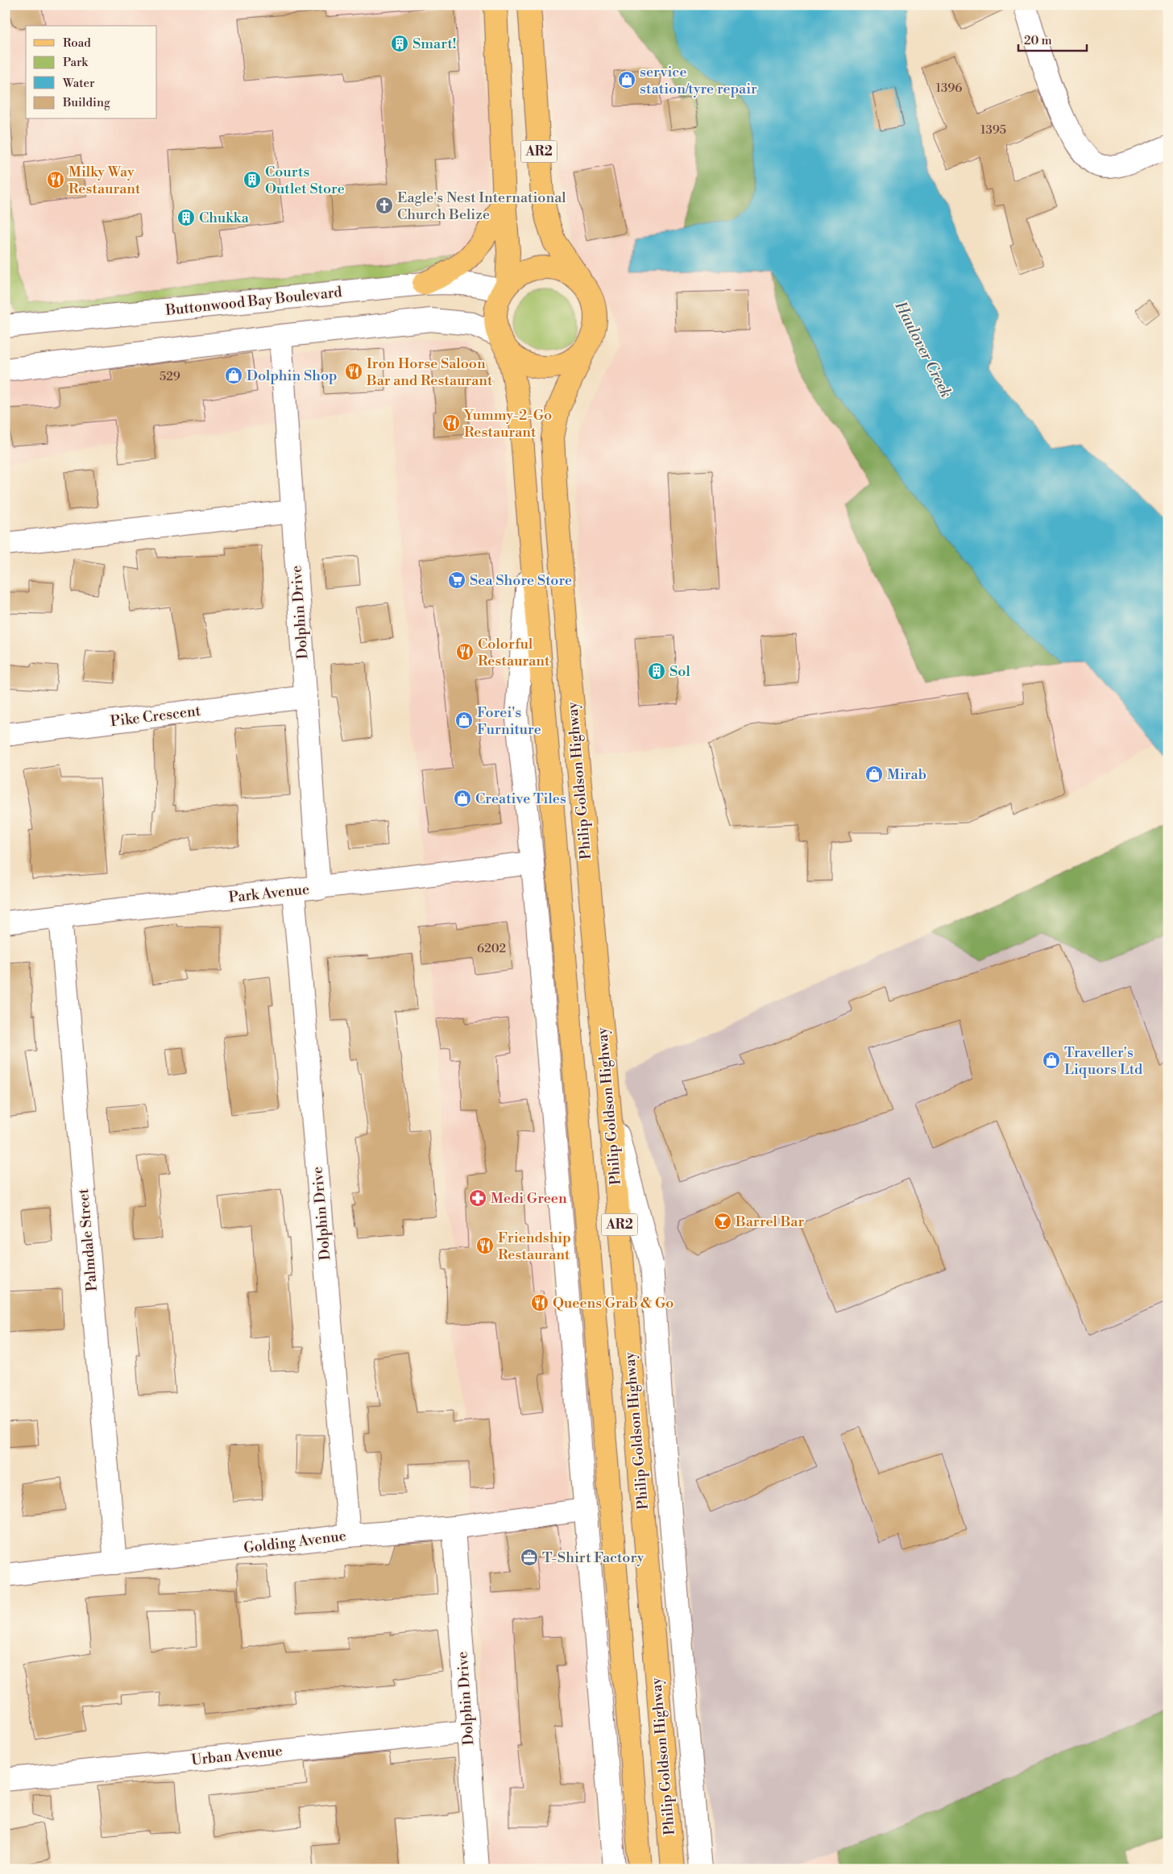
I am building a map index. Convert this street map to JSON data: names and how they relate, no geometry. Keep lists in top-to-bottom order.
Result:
{
  "streets": {
    "main road": ["AR2", "Philip Goldson Highway"],
    "street": [
      "Buttonwood Bay Boulevard",
      "Dolphin Drive",
      "Pike Crescent",
      "Park Avenue",
      "Palmdale Street",
      "Golding Avenue",
      "Urban Avenue"
    ]
  },
  "crossings": [
    ["AR2", "Buttonwood Bay Boulevard"],
    ["AR2", "Philip Goldson Highway"],
    ["Buttonwood Bay Boulevard", "Philip Goldson Highway"],
    ["Dolphin Drive", "Pike Crescent"],
    ["Dolphin Drive", "Park Avenue"],
    ["Dolphin Drive", "Golding Avenue"],
    ["Dolphin Drive", "Urban Avenue"],
    ["Park Avenue", "Palmdale Street"],
    ["Palmdale Street", "Golding Avenue"]
  ],
  "water": ["Haulover Creek"],
  "places": {
    "building": [
      "Smart!",
      "Courts Outlet Store",
      "Chukka",
      "Sol"
    ],
    "shop": [
      "service station/tyre repair",
      "Dolphin Shop",
      "Forei's Furniture",
      "Mirab",
      "Creative Tiles",
      "Traveller's Liquors Ltd"
    ],
    "restaurant": [
      "Milky Way Restaurant",
      "Iron Horse Saloon Bar and Restaurant",
      "Yummy-2-Go Restaurant",
      "Colorful Restaurant",
      "Friendship Restaurant",
      "Queens Grab & Go"
    ],
    "church": ["Eagle's Nest International Church Belize"],
    "supermarket": ["Sea Shore Store"],
    "pharmacy": ["Medi Green"],
    "bar": ["Barrel Bar"],
    "office": ["T-Shirt Factory"]
  },
  "house_numbers": [
    "1396",
    "1395",
    "529",
    "6202"
  ],
  "legend": [
    "Road",
    "Park",
    "Water",
    "Building"
  ],
  "scale_bar": "20 m"
}
